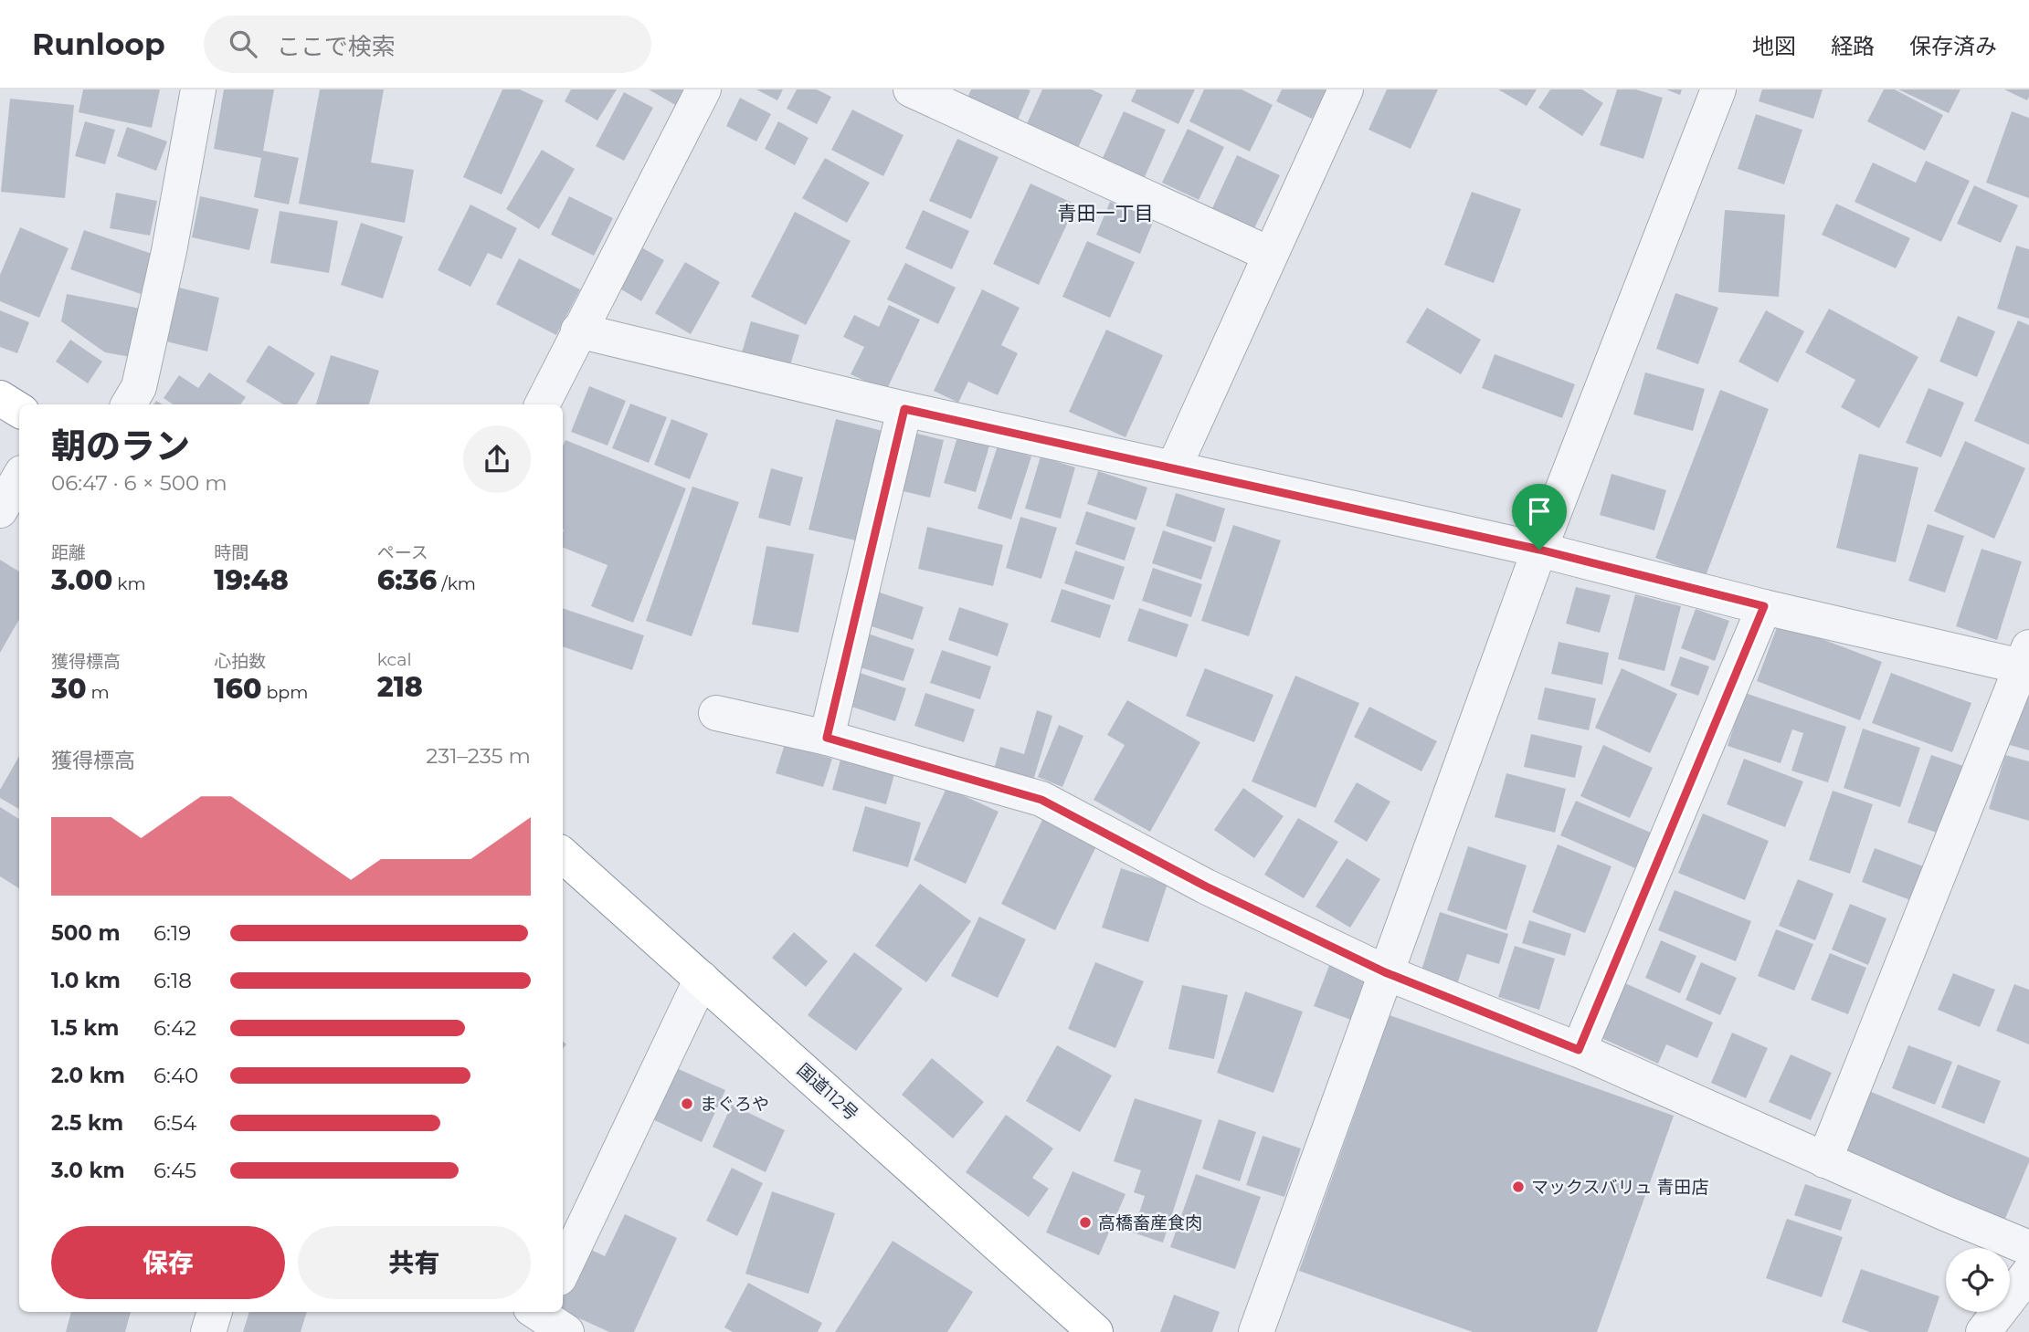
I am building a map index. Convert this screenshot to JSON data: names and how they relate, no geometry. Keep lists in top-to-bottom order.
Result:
{
  "streets": {
    "highway": ["国道112号"]
  },
  "districts": ["青田一丁目"],
  "places": ["まぐろや", "マックスバリュ 青田店", "高橋畜産食肉"],
  "page": {
    "header": "Runloop",
    "search": "ここで検索",
    "nav": ["地図", "経路", "保存済み"],
    "heading": ["朝のラン", "06:47 · 6 × 500 m"],
    "stats": [
      ["距離", "3.00 km"],
      ["時間", "19:48"],
      ["ペース", "6:36 /km"],
      ["獲得標高", "30 m"],
      ["心拍数", "160 bpm"],
      ["kcal", "218"]
    ],
    "chart": ["獲得標高", "231–235 m"],
    "list": [
      {
        "name": "500 m",
        "note": "6:19"
      },
      {
        "name": "1.0 km",
        "note": "6:18"
      },
      {
        "name": "1.5 km",
        "note": "6:42"
      },
      {
        "name": "2.0 km",
        "note": "6:40"
      },
      {
        "name": "2.5 km",
        "note": "6:54"
      },
      {
        "name": "3.0 km",
        "note": "6:45"
      }
    ],
    "buttons": ["保存", "共有"]
  }
}
